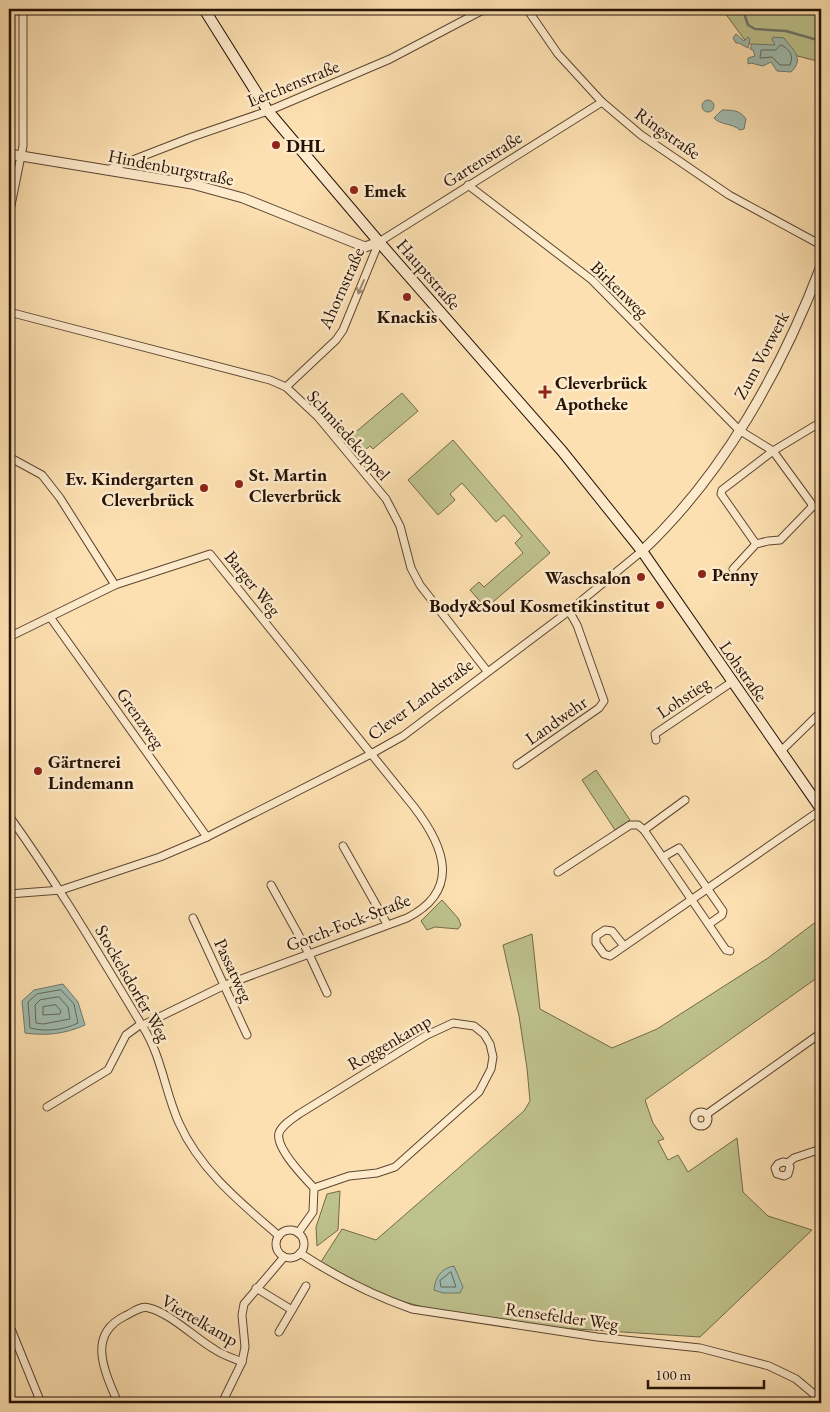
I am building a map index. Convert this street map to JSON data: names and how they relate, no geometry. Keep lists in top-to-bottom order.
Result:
{
  "streets": {
    "main road": ["Hauptstraße", "Lohstraße"],
    "street": [
      "Lerchenstraße",
      "Ringstraße",
      "Gartenstraße",
      "Hindenburgstraße",
      "Ahornstraße",
      "Birkenweg",
      "Zum Vorwerk",
      "Schmiedekoppel",
      "Barger Weg",
      "Lohstieg",
      "Clever Landstraße",
      "Grenzweg",
      "Landwehr",
      "Gorch-Fock-Straße",
      "Passatweg",
      "Stockelsdorfer Weg",
      "Roggenkamp",
      "Rensefelder Weg",
      "Viertelkamp"
    ]
  },
  "crossings": [
    ["Lerchenstraße", "Hindenburgstraße"],
    ["Lerchenstraße", "Hauptstraße"],
    ["Ringstraße", "Gartenstraße"],
    ["Gartenstraße", "Hindenburgstraße"],
    ["Gartenstraße", "Hauptstraße"],
    ["Gartenstraße", "Ahornstraße"],
    ["Gartenstraße", "Birkenweg"],
    ["Hindenburgstraße", "Hauptstraße"],
    ["Hindenburgstraße", "Ahornstraße"],
    ["Hauptstraße", "Ahornstraße"],
    ["Hauptstraße", "Lohstraße"],
    ["Hauptstraße", "Clever Landstraße"],
    ["Ahornstraße", "Schmiedekoppel"],
    ["Birkenweg", "Zum Vorwerk"],
    ["Birkenweg", "Clever Landstraße"],
    ["Zum Vorwerk", "Clever Landstraße"],
    ["Schmiedekoppel", "Clever Landstraße"],
    ["Barger Weg", "Clever Landstraße"],
    ["Barger Weg", "Grenzweg"],
    ["Barger Weg", "Gorch-Fock-Straße"],
    ["Lohstraße", "Lohstieg"],
    ["Lohstraße", "Clever Landstraße"],
    ["Clever Landstraße", "Grenzweg"],
    ["Clever Landstraße", "Landwehr"],
    ["Clever Landstraße", "Gorch-Fock-Straße"],
    ["Clever Landstraße", "Stockelsdorfer Weg"],
    ["Gorch-Fock-Straße", "Passatweg"],
    ["Gorch-Fock-Straße", "Stockelsdorfer Weg"],
    ["Stockelsdorfer Weg", "Rensefelder Weg"],
    ["Stockelsdorfer Weg", "Viertelkamp"],
    ["Rensefelder Weg", "Viertelkamp"]
  ],
  "one_way": ["Ahornstraße"],
  "places": {
    "other": [
      "DHL",
      "Emek",
      "Knackis",
      "St. Martin Cleverbrück",
      "Ev. Kindergarten Cleverbrück",
      "Penny",
      "Waschsalon",
      "Body&Soul Kosmetikinstitut",
      "Gärtnerei Lindemann"
    ],
    "health": ["Cleverbrück Apotheke"]
  },
  "scale_bar": "100 m"
}
